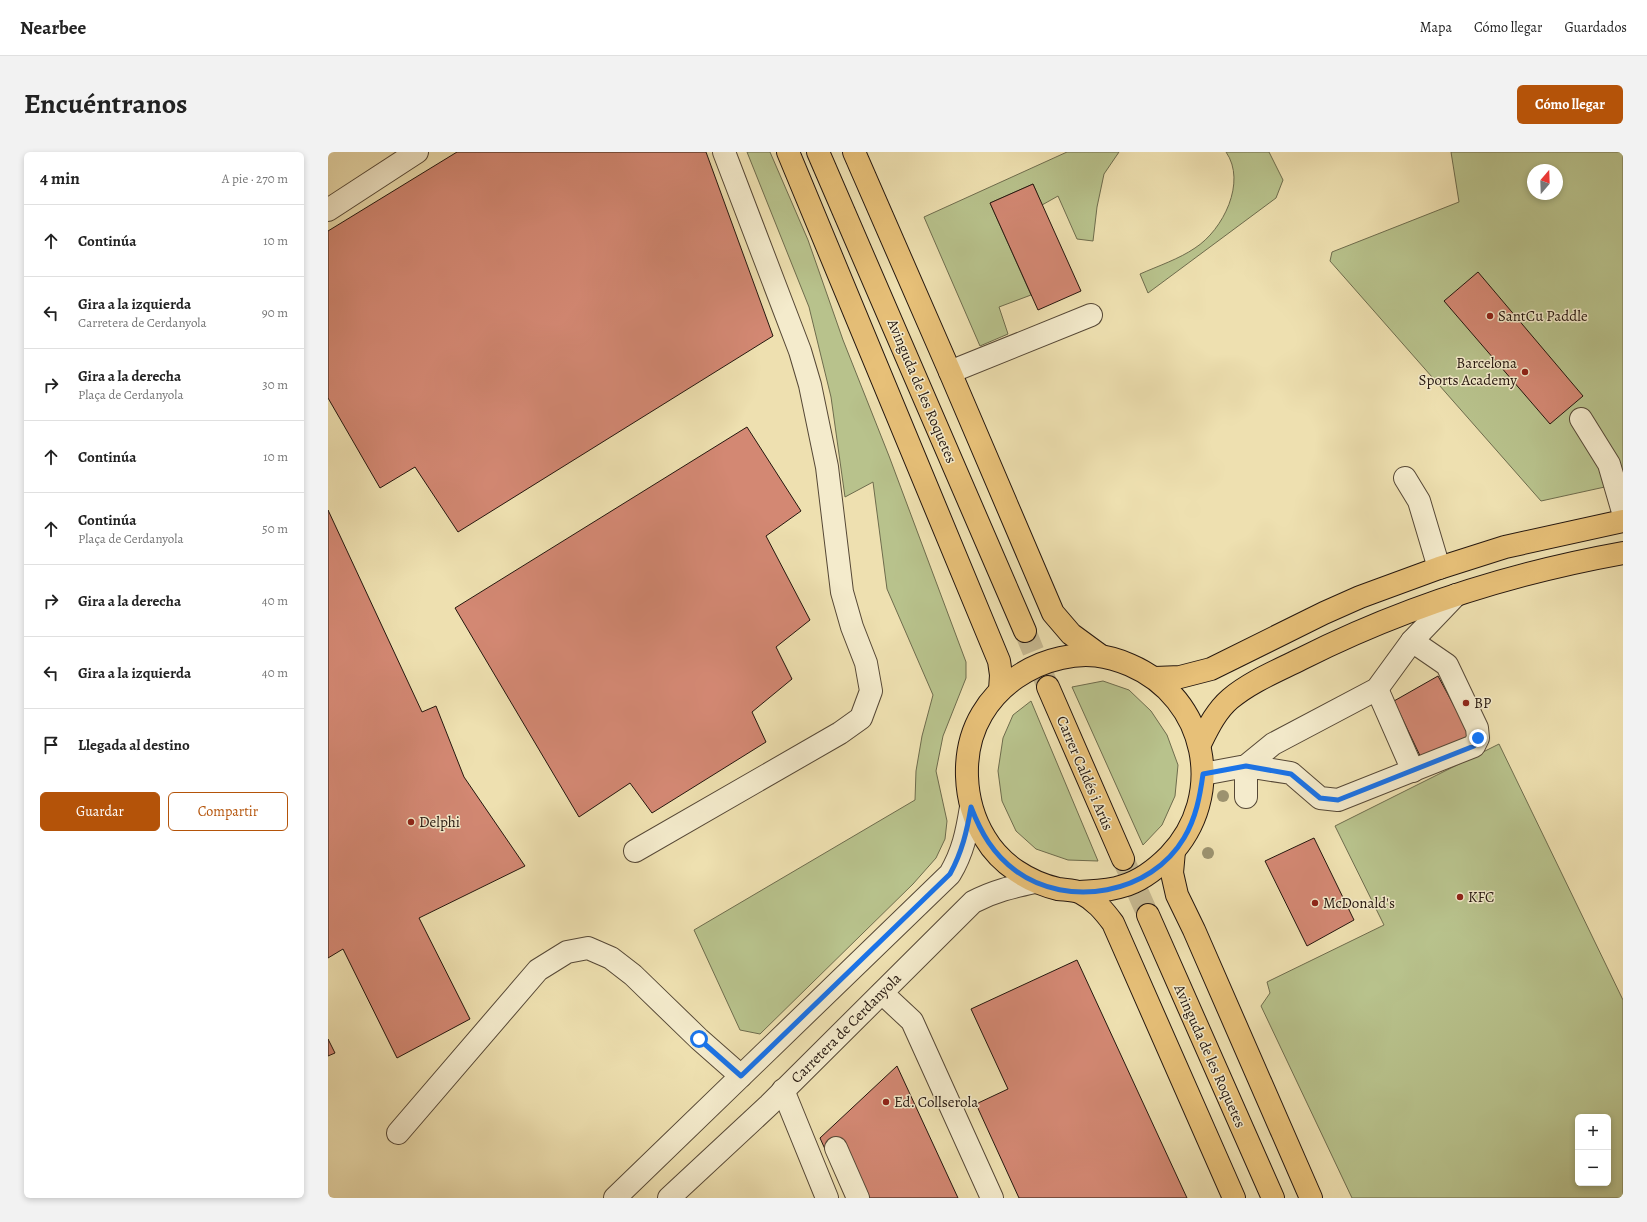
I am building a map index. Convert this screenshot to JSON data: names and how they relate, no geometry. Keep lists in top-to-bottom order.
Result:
{
  "streets": {
    "main road": ["Avinguda de les Roquetes", "Carrer Caldés i Arús"],
    "street": ["Carretera de Cerdanyola"]
  },
  "places": [
    "SantCu Paddle",
    "Barcelona Sports Academy",
    "BP",
    "Delphi",
    "KFC",
    "McDonald's",
    "Ed. Collserola"
  ],
  "north": "top",
  "page": {
    "header": "Nearbee",
    "nav": ["Mapa", "Cómo llegar", "Guardados"],
    "title": "Encuéntranos",
    "buttons": [
      "Cómo llegar",
      ["Guardar", "Compartir"]
    ],
    "heading": ["4 min", "A pie · 270 m"],
    "list": [
      ["Continúa", "10 m"],
      ["Gira a la izquierda", "Carretera de Cerdanyola", "90 m"],
      ["Gira a la derecha", "Plaça de Cerdanyola", "30 m"],
      ["Continúa", "10 m"],
      ["Continúa", "Plaça de Cerdanyola", "50 m"],
      ["Gira a la derecha", "40 m"],
      ["Gira a la izquierda", "40 m"],
      "Llegada al destino"
    ],
    "map_buttons": ["+", "−"]
  }
}
